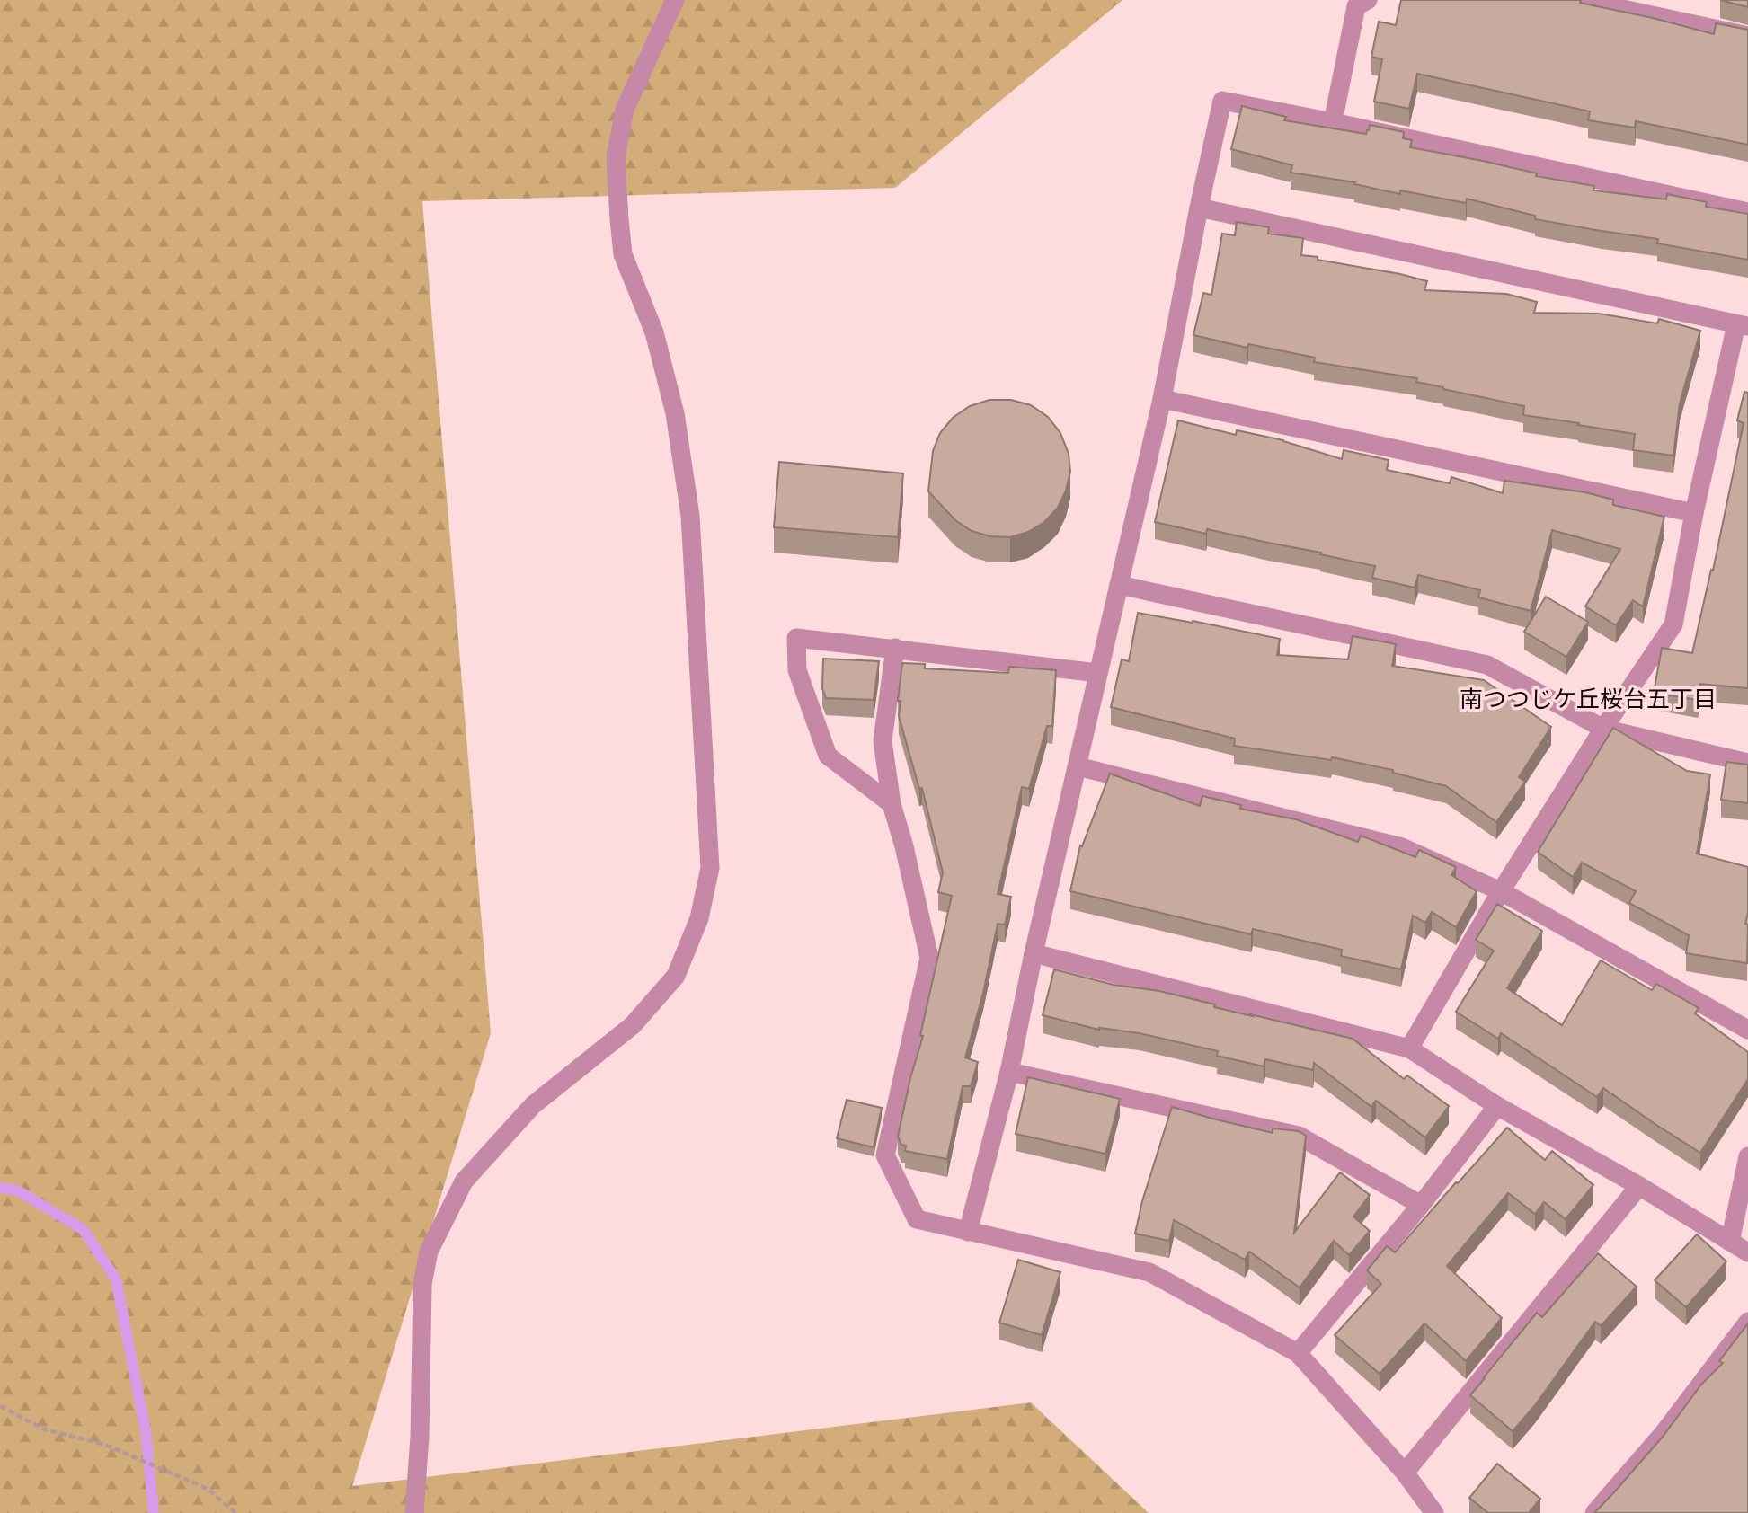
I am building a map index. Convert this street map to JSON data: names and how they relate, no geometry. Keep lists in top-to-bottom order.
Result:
{
  "districts": ["南つつじケ丘桜台五丁目"]
}
